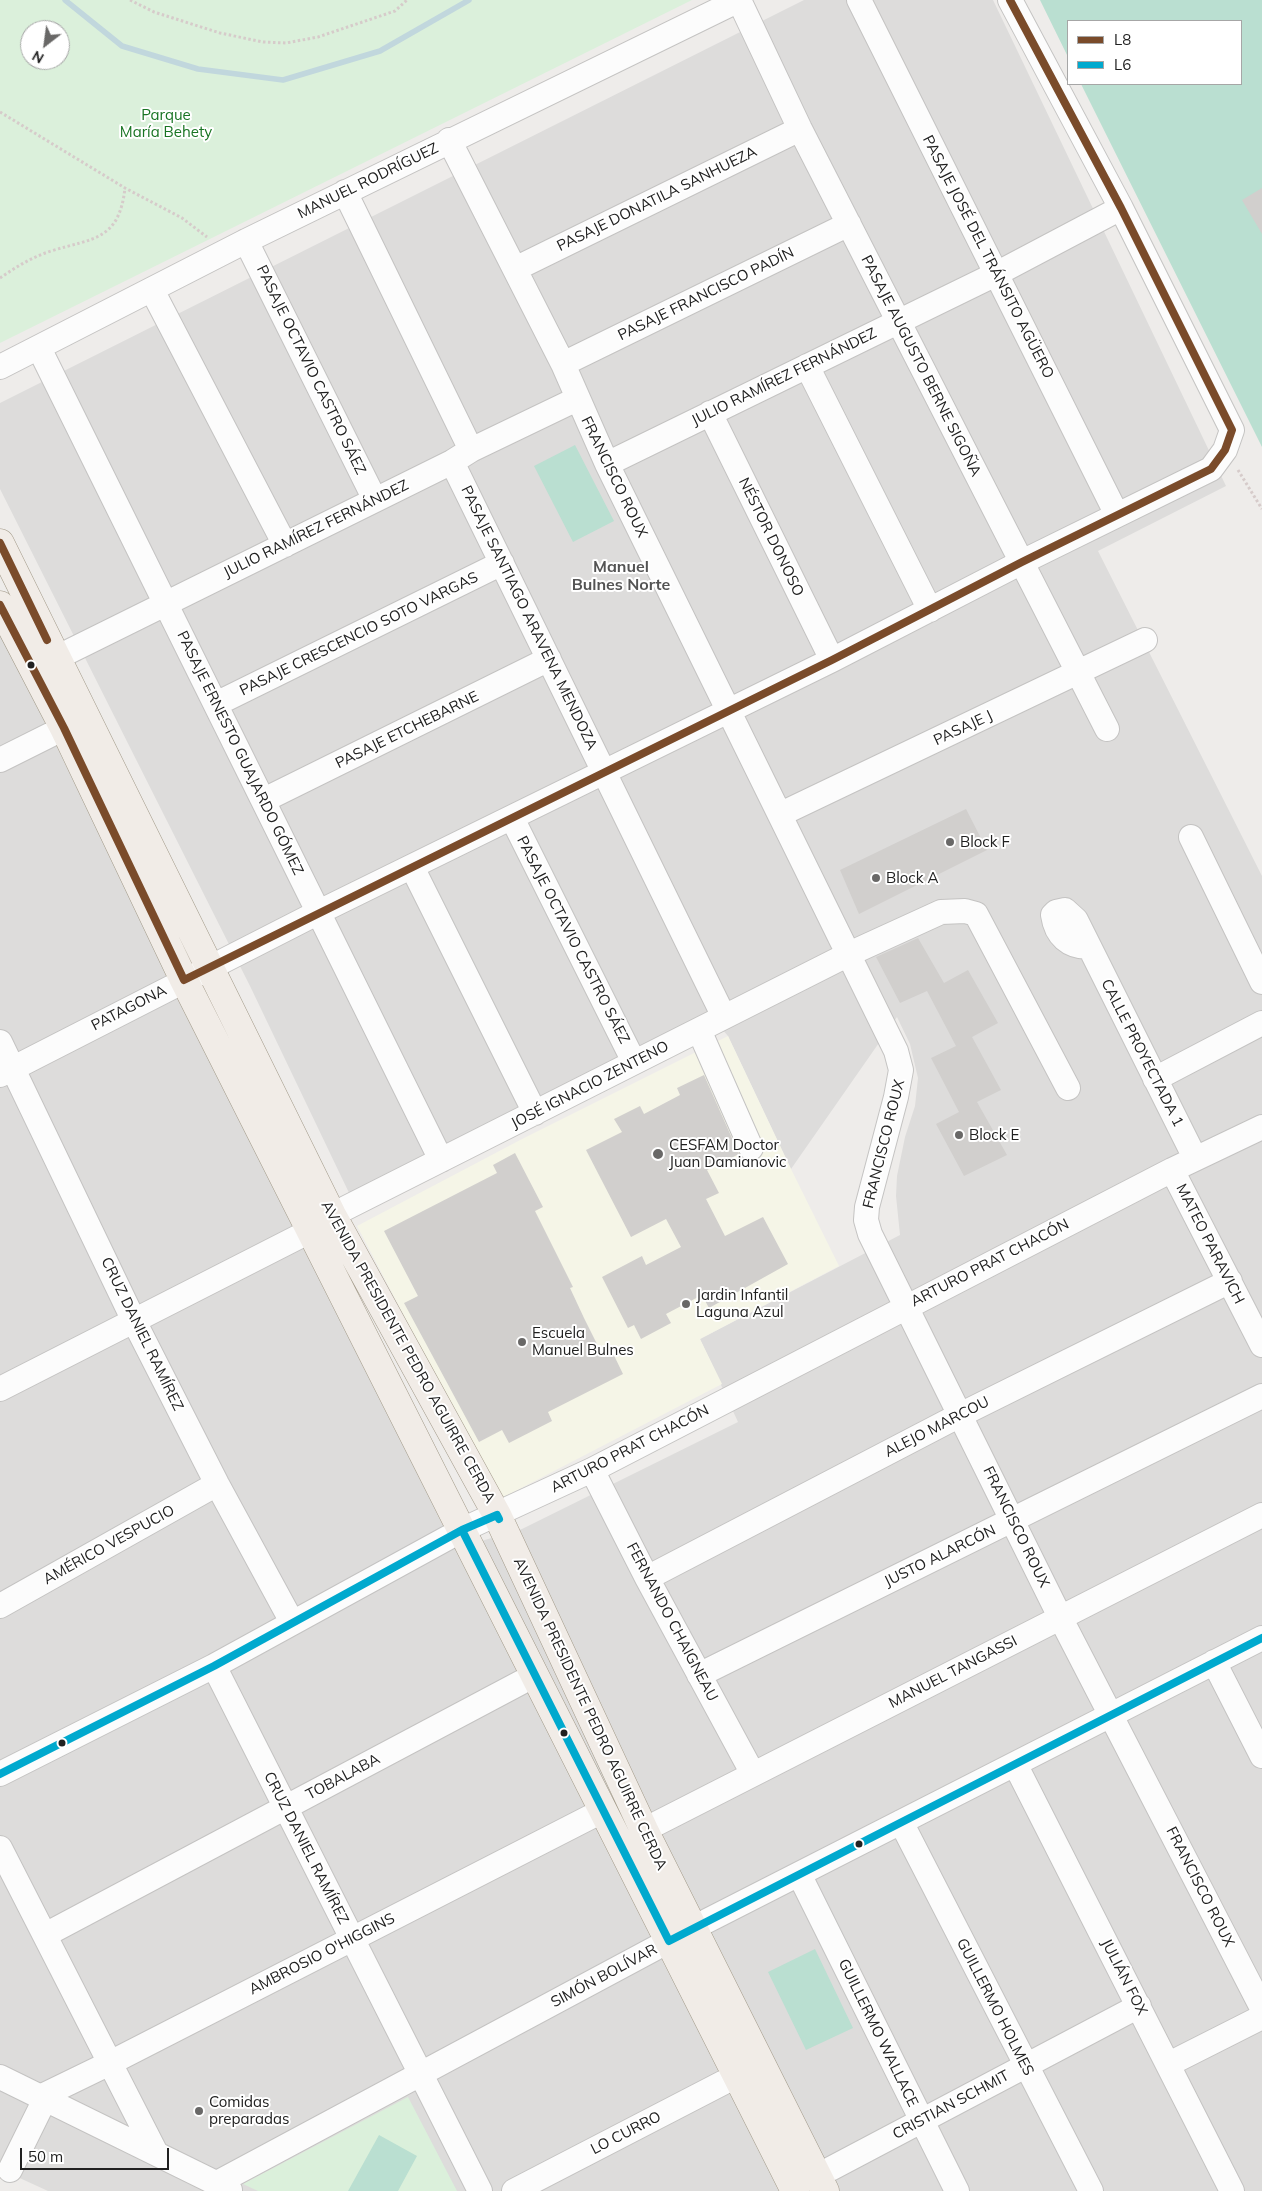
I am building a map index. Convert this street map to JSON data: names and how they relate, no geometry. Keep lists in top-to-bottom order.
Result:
{
  "streets": {
    "main road": ["AVENIDA PRESIDENTE PEDRO AGUIRRE CERDA"],
    "street": [
      "MANUEL RODRÍGUEZ",
      "PASAJE DONATILA SANHUEZA",
      "PASAJE JOSÉ DEL TRÁNSITO AGÜERO",
      "PASAJE FRANCISCO PADÍN",
      "PASAJE AUGUSTO BERNE SIGOÑA",
      "PASAJE OCTAVIO CASTRO SÁEZ",
      "JULIO RAMÍREZ FERNÁNDEZ",
      "FRANCISCO ROUX",
      "NÉSTOR DONOSO",
      "PASAJE SANTIAGO ARAVENA MENDOZA",
      "PASAJE CRESCENCIO SOTO VARGAS",
      "PASAJE J",
      "PASAJE ETCHEBARNE",
      "PASAJE ERNESTO GUAJARDO GÓMEZ",
      "PATAGONA",
      "CALLE PROYECTADA 1",
      "JOSÉ IGNACIO ZENTENO",
      "MATEO PARAVICH",
      "ARTURO PRAT CHACÓN",
      "CRUZ DANIEL RAMÍREZ",
      "ALEJO MARCOU",
      "AMÉRICO VESPUCIO",
      "JUSTO ALARCÓN",
      "FERNANDO CHAIGNEAU",
      "MANUEL TANGASSI",
      "TOBALABA",
      "AMBROSIO O'HIGGINS",
      "SIMÓN BOLÍVAR",
      "JULIÁN FOX",
      "GUILLERMO HOLMES",
      "GUILLERMO WALLACE",
      "CRISTIAN SCHMIT",
      "LO CURRO"
    ]
  },
  "crossings": [
    ["MANUEL RODRÍGUEZ", "PASAJE AUGUSTO BERNE SIGOÑA"],
    ["MANUEL RODRÍGUEZ", "PASAJE OCTAVIO CASTRO SÁEZ"],
    ["MANUEL RODRÍGUEZ", "FRANCISCO ROUX"],
    ["MANUEL RODRÍGUEZ", "PASAJE SANTIAGO ARAVENA MENDOZA"],
    ["MANUEL RODRÍGUEZ", "PASAJE ERNESTO GUAJARDO GÓMEZ"],
    ["PASAJE DONATILA SANHUEZA", "PASAJE AUGUSTO BERNE SIGOÑA"],
    ["PASAJE DONATILA SANHUEZA", "FRANCISCO ROUX"],
    ["PASAJE JOSÉ DEL TRÁNSITO AGÜERO", "JULIO RAMÍREZ FERNÁNDEZ"],
    ["PASAJE JOSÉ DEL TRÁNSITO AGÜERO", "PATAGONA"],
    ["PASAJE FRANCISCO PADÍN", "PASAJE AUGUSTO BERNE SIGOÑA"],
    ["PASAJE FRANCISCO PADÍN", "FRANCISCO ROUX"],
    ["PASAJE AUGUSTO BERNE SIGOÑA", "JULIO RAMÍREZ FERNÁNDEZ"],
    ["PASAJE AUGUSTO BERNE SIGOÑA", "PASAJE J"],
    ["PASAJE AUGUSTO BERNE SIGOÑA", "PATAGONA"],
    ["PASAJE OCTAVIO CASTRO SÁEZ", "JULIO RAMÍREZ FERNÁNDEZ"],
    ["PASAJE OCTAVIO CASTRO SÁEZ", "PATAGONA"],
    ["PASAJE OCTAVIO CASTRO SÁEZ", "JOSÉ IGNACIO ZENTENO"],
    ["JULIO RAMÍREZ FERNÁNDEZ", "FRANCISCO ROUX"],
    ["JULIO RAMÍREZ FERNÁNDEZ", "NÉSTOR DONOSO"],
    ["JULIO RAMÍREZ FERNÁNDEZ", "PASAJE SANTIAGO ARAVENA MENDOZA"],
    ["JULIO RAMÍREZ FERNÁNDEZ", "PASAJE ERNESTO GUAJARDO GÓMEZ"],
    ["JULIO RAMÍREZ FERNÁNDEZ", "AVENIDA PRESIDENTE PEDRO AGUIRRE CERDA"],
    ["FRANCISCO ROUX", "PASAJE J"],
    ["FRANCISCO ROUX", "PATAGONA"],
    ["FRANCISCO ROUX", "JOSÉ IGNACIO ZENTENO"],
    ["FRANCISCO ROUX", "ARTURO PRAT CHACÓN"],
    ["FRANCISCO ROUX", "ALEJO MARCOU"],
    ["FRANCISCO ROUX", "JUSTO ALARCÓN"],
    ["FRANCISCO ROUX", "MANUEL TANGASSI"],
    ["FRANCISCO ROUX", "SIMÓN BOLÍVAR"],
    ["NÉSTOR DONOSO", "PATAGONA"],
    ["PASAJE SANTIAGO ARAVENA MENDOZA", "PASAJE CRESCENCIO SOTO VARGAS"],
    ["PASAJE SANTIAGO ARAVENA MENDOZA", "PASAJE ETCHEBARNE"],
    ["PASAJE SANTIAGO ARAVENA MENDOZA", "PATAGONA"],
    ["PASAJE SANTIAGO ARAVENA MENDOZA", "JOSÉ IGNACIO ZENTENO"],
    ["PASAJE CRESCENCIO SOTO VARGAS", "PASAJE ERNESTO GUAJARDO GÓMEZ"],
    ["PASAJE ETCHEBARNE", "PASAJE ERNESTO GUAJARDO GÓMEZ"],
    ["PASAJE ERNESTO GUAJARDO GÓMEZ", "PATAGONA"],
    ["PASAJE ERNESTO GUAJARDO GÓMEZ", "JOSÉ IGNACIO ZENTENO"],
    ["PATAGONA", "CRUZ DANIEL RAMÍREZ"],
    ["PATAGONA", "AVENIDA PRESIDENTE PEDRO AGUIRRE CERDA"],
    ["CALLE PROYECTADA 1", "ARTURO PRAT CHACÓN"],
    ["JOSÉ IGNACIO ZENTENO", "AVENIDA PRESIDENTE PEDRO AGUIRRE CERDA"],
    ["MATEO PARAVICH", "ARTURO PRAT CHACÓN"],
    ["MATEO PARAVICH", "ALEJO MARCOU"],
    ["ARTURO PRAT CHACÓN", "CRUZ DANIEL RAMÍREZ"],
    ["ARTURO PRAT CHACÓN", "AVENIDA PRESIDENTE PEDRO AGUIRRE CERDA"],
    ["ARTURO PRAT CHACÓN", "FERNANDO CHAIGNEAU"],
    ["CRUZ DANIEL RAMÍREZ", "AMÉRICO VESPUCIO"],
    ["CRUZ DANIEL RAMÍREZ", "TOBALABA"],
    ["CRUZ DANIEL RAMÍREZ", "AMBROSIO O'HIGGINS"],
    ["CRUZ DANIEL RAMÍREZ", "SIMÓN BOLÍVAR"],
    ["AVENIDA PRESIDENTE PEDRO AGUIRRE CERDA", "MANUEL TANGASSI"],
    ["AVENIDA PRESIDENTE PEDRO AGUIRRE CERDA", "TOBALABA"],
    ["AVENIDA PRESIDENTE PEDRO AGUIRRE CERDA", "AMBROSIO O'HIGGINS"],
    ["AVENIDA PRESIDENTE PEDRO AGUIRRE CERDA", "SIMÓN BOLÍVAR"],
    ["AVENIDA PRESIDENTE PEDRO AGUIRRE CERDA", "CRISTIAN SCHMIT"],
    ["AVENIDA PRESIDENTE PEDRO AGUIRRE CERDA", "LO CURRO"],
    ["ALEJO MARCOU", "FERNANDO CHAIGNEAU"],
    ["JUSTO ALARCÓN", "FERNANDO CHAIGNEAU"],
    ["FERNANDO CHAIGNEAU", "MANUEL TANGASSI"],
    ["SIMÓN BOLÍVAR", "JULIÁN FOX"],
    ["SIMÓN BOLÍVAR", "GUILLERMO HOLMES"],
    ["SIMÓN BOLÍVAR", "GUILLERMO WALLACE"],
    ["JULIÁN FOX", "CRISTIAN SCHMIT"],
    ["GUILLERMO HOLMES", "CRISTIAN SCHMIT"],
    ["GUILLERMO WALLACE", "CRISTIAN SCHMIT"]
  ],
  "districts": ["Manuel Bulnes Norte"],
  "parks": ["Parque María Behety"],
  "places": [
    "Block F",
    "Block A",
    "Block E",
    "CESFAM Doctor Juan Damianovic",
    "Jardin Infantil Laguna Azul",
    "Escuela Manuel Bulnes",
    "Comidas preparadas"
  ],
  "lines": ["transit line L8", "transit line L6"],
  "legend": ["L8", "L6"],
  "scale_bar": "50 m",
  "north": "bottom left"
}
